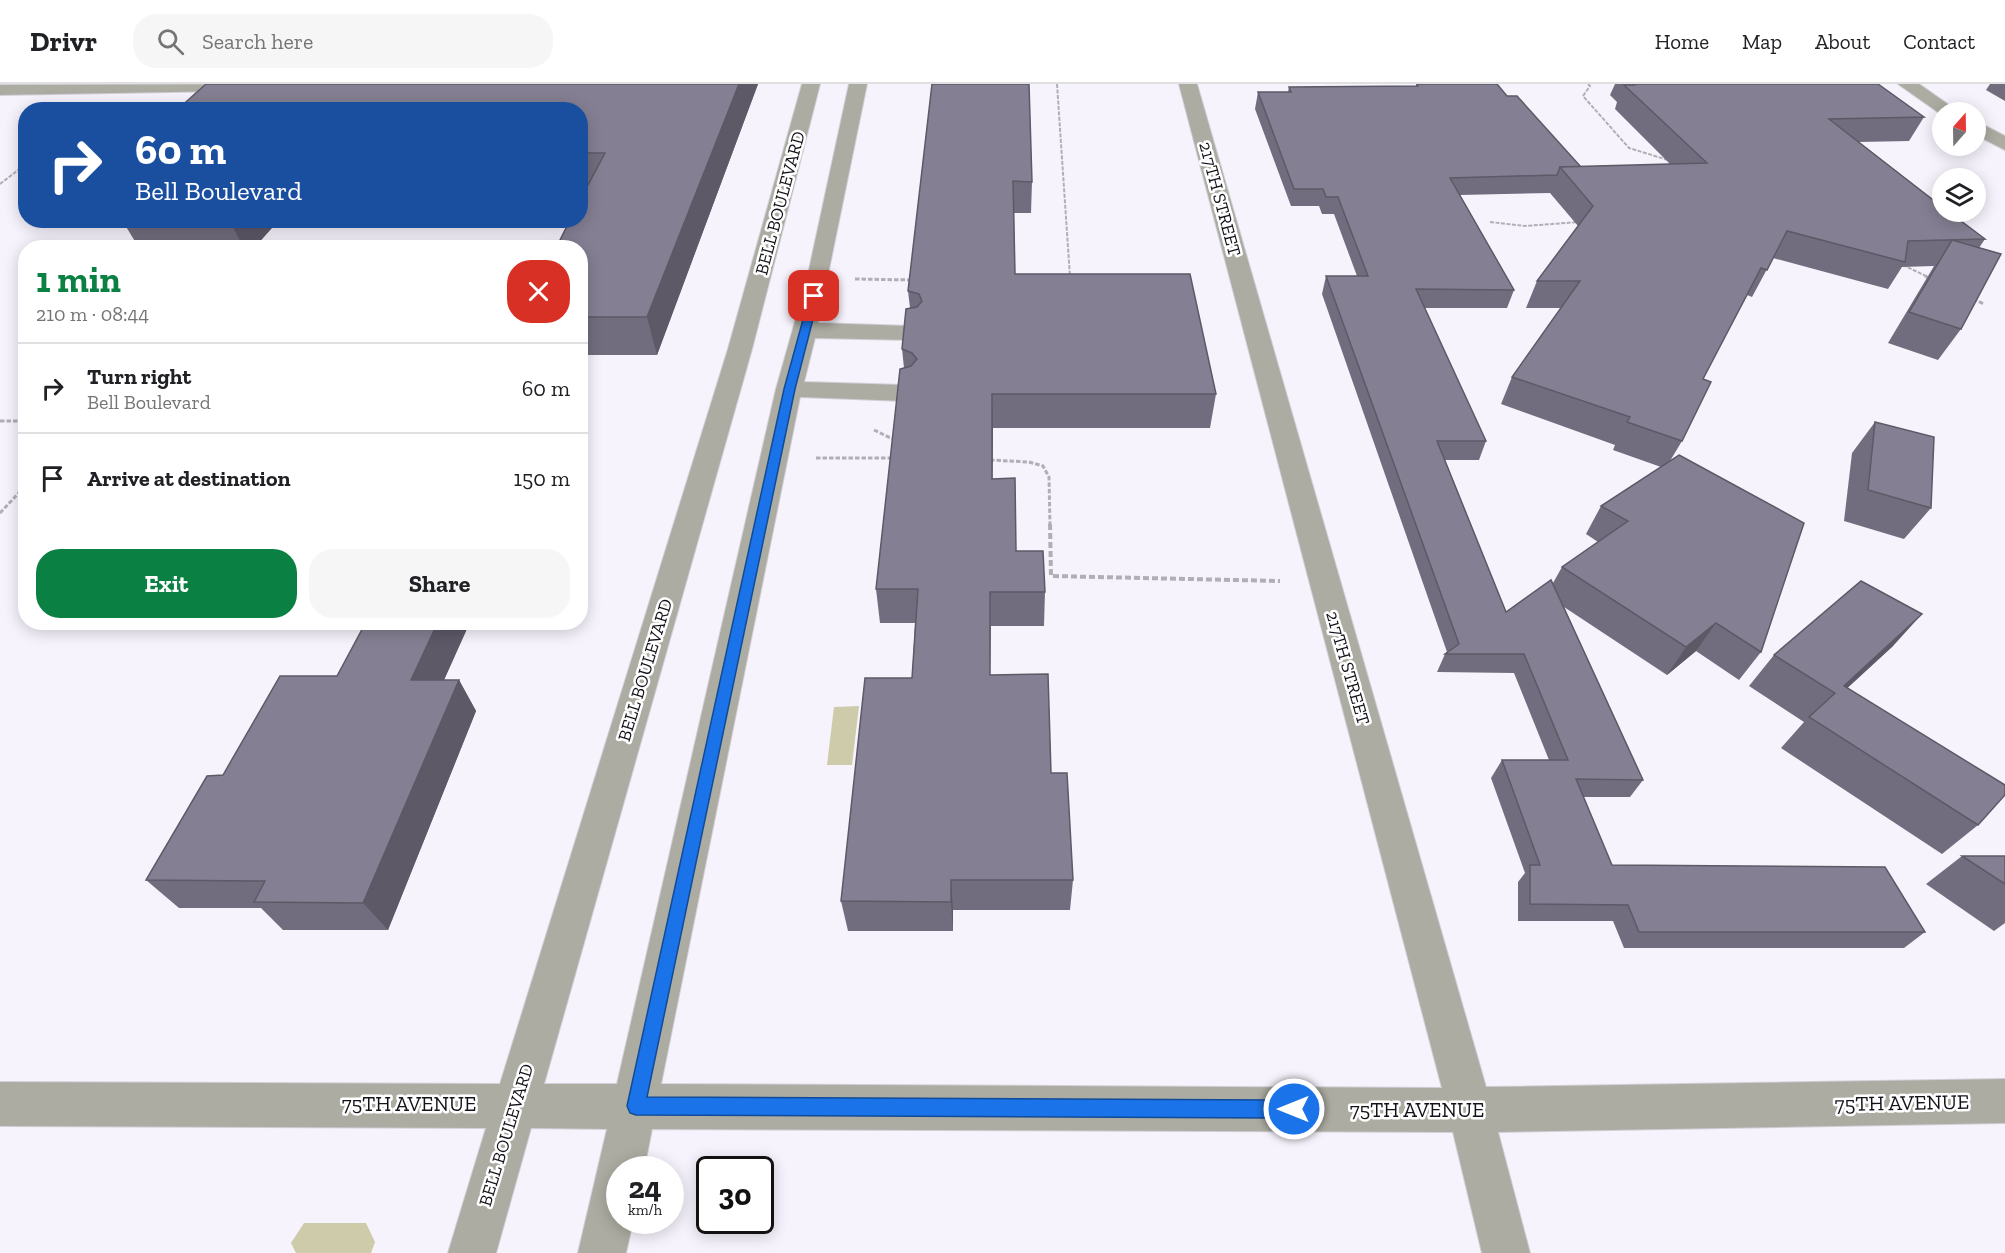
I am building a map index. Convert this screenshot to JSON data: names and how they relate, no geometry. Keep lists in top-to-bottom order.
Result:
{
  "streets": {
    "street": ["217TH STREET", "BELL BOULEVARD", "75TH AVENUE"]
  },
  "crossings": [
    ["217TH STREET", "75TH AVENUE"],
    ["BELL BOULEVARD", "75TH AVENUE"]
  ],
  "north": "top",
  "page": {
    "header": "Drivr",
    "search": "Search here",
    "nav": [
      "Home",
      "Map",
      "About",
      "Contact"
    ],
    "turn": ["60 m", "Bell Boulevard"],
    "heading": ["1 min", "210 m · 08:44"],
    "list": [
      {
        "name": "Turn right",
        "note": "Bell Boulevard",
        "value": "60 m"
      },
      {
        "name": "Arrive at destination",
        "value": "150 m"
      }
    ],
    "buttons": ["Exit", "Share"],
    "speed": "24 km/h",
    "limit": "30"
  }
}
